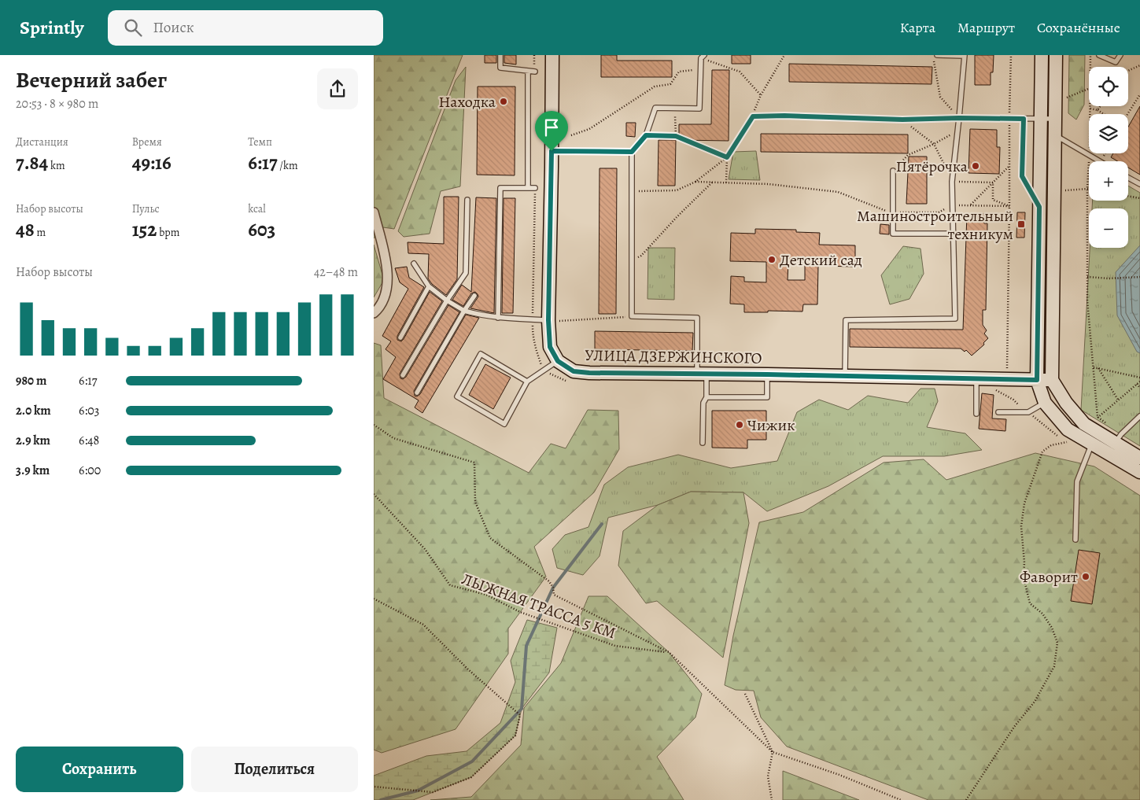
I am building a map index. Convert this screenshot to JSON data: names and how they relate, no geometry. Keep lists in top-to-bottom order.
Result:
{
  "streets": {
    "main road": ["УЛИЦА ДЗЕРЖИНСКОГО"],
    "path": ["ЛЫЖНАЯ ТРАССА 5 КМ"]
  },
  "places": {
    "other": [
      "Находка",
      "Пятёрочка",
      "Детский сад",
      "Чижик",
      "Фаворит"
    ],
    "transit": ["Машиностроительный техникум"]
  },
  "page": {
    "header": "Sprintly",
    "search": "Поиск",
    "nav": ["Карта", "Маршрут", "Сохранённые"],
    "heading": ["Вечерний забег", "20:53 · 8 × 980 m"],
    "map_buttons": ["+", "−"],
    "stats": [
      ["Дистанция", "7.84 km"],
      ["Время", "49:16"],
      ["Темп", "6:17 /km"],
      ["Набор высоты", "48 m"],
      ["Пульс", "152 bpm"],
      ["kcal", "603"]
    ],
    "chart": ["Набор высоты", "42–48 m"],
    "list": [
      {
        "name": "980 m",
        "note": "6:17"
      },
      {
        "name": "2.0 km",
        "note": "6:03"
      },
      {
        "name": "2.9 km",
        "note": "6:48"
      },
      {
        "name": "3.9 km",
        "note": "6:00"
      }
    ],
    "buttons": ["Сохранить", "Поделиться"]
  }
}
